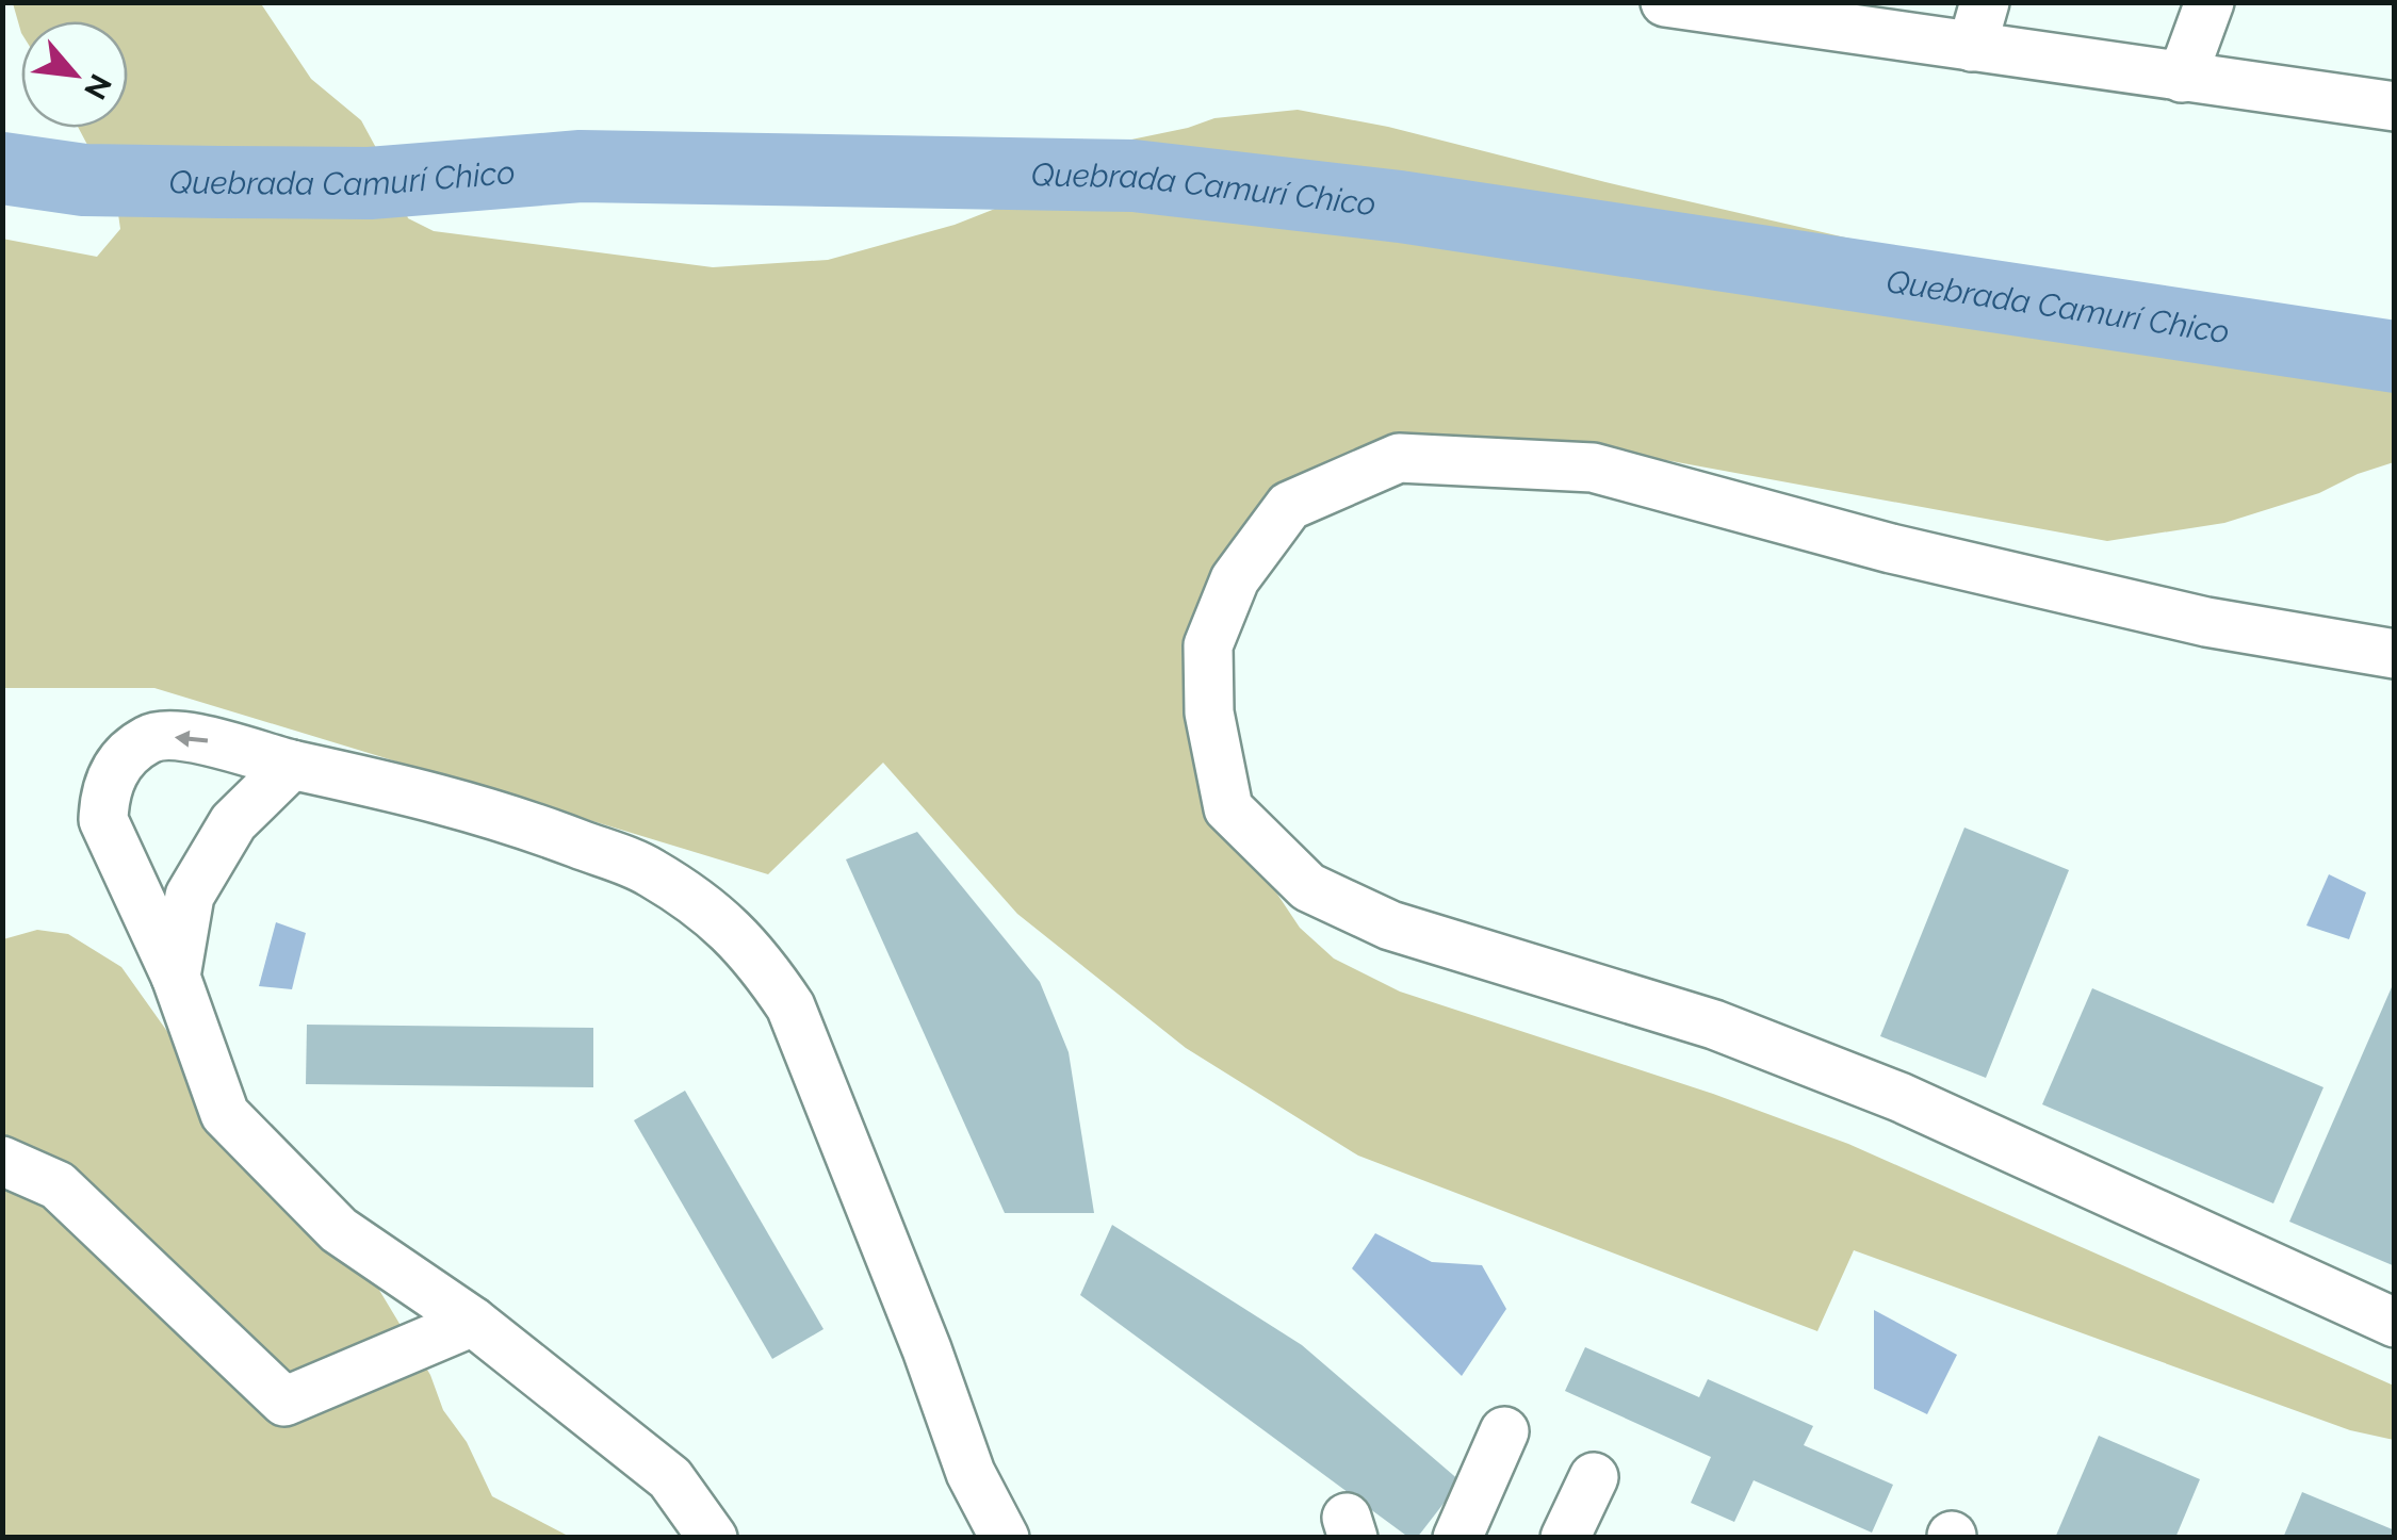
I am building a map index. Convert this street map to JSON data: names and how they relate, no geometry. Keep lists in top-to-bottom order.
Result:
{
  "water": ["Quebrada Camurí Chico"],
  "north": "bottom right"
}
